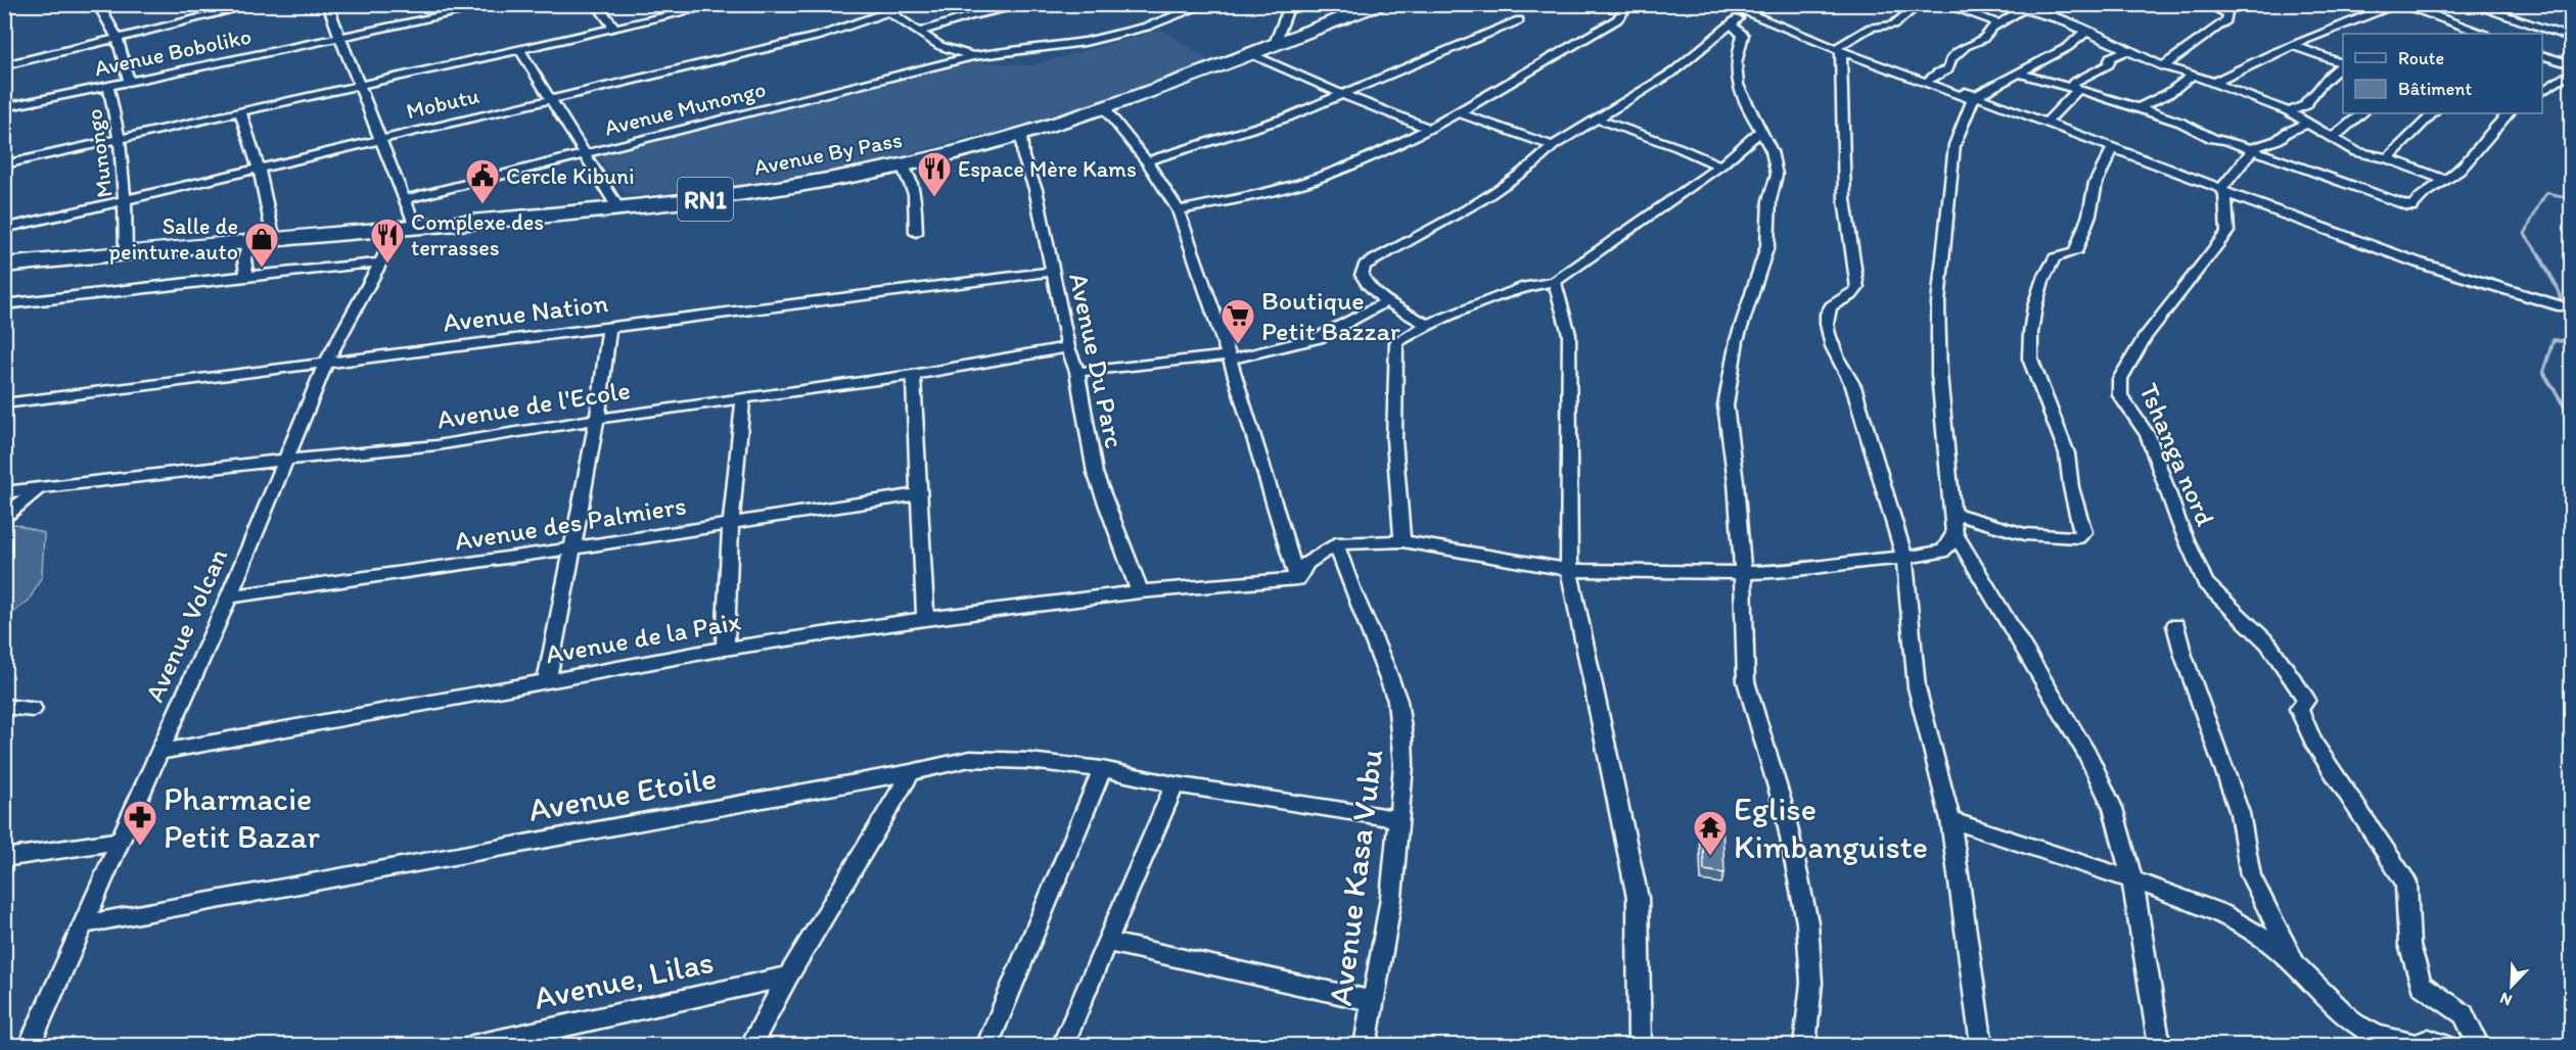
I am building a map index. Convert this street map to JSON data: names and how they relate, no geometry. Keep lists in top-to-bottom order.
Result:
{
  "streets": {
    "highway": ["Avenue By Pass", "RN1"],
    "street": [
      "Avenue Boboliko",
      "Mobutu",
      "Avenue Munongo",
      "Munongo",
      "Avenue Nation",
      "Avenue Du Parc",
      "Avenue de l'Ecole",
      "Tshanga nord",
      "Avenue des Palmiers",
      "Avenue Volcan",
      "Avenue de la Paix",
      "Avenue Etoile",
      "Avenue Kasa Vubu",
      "Avenue, Lilas"
    ]
  },
  "crossings": [
    ["Avenue Boboliko", "Munongo"],
    ["Mobutu", "Munongo"],
    ["Munongo", "Avenue By Pass"],
    ["Avenue By Pass", "Avenue Du Parc"],
    ["Avenue By Pass", "Avenue Volcan"],
    ["Avenue Nation", "Avenue Du Parc"],
    ["Avenue Nation", "Avenue Volcan"],
    ["Avenue Du Parc", "Avenue de l'Ecole"],
    ["Avenue Du Parc", "Avenue de la Paix"],
    ["Avenue de l'Ecole", "Avenue Volcan"],
    ["Avenue des Palmiers", "Avenue Volcan"],
    ["Avenue Volcan", "Avenue de la Paix"],
    ["Avenue Volcan", "Avenue Etoile"],
    ["Avenue Etoile", "Avenue Kasa Vubu"]
  ],
  "places": {
    "restaurant": ["Espace Mère Kams", "Complexe des terrasses"],
    "public building": ["Cercle Kibuni"],
    "shop": ["Salle de peinture auto"],
    "supermarket": ["Boutique Petit Bazzar"],
    "pharmacy": ["Pharmacie Petit Bazar"],
    "temple": ["Eglise Kimbanguiste"]
  },
  "legend": ["Route", "Bâtiment"],
  "north": "bottom left"
}
